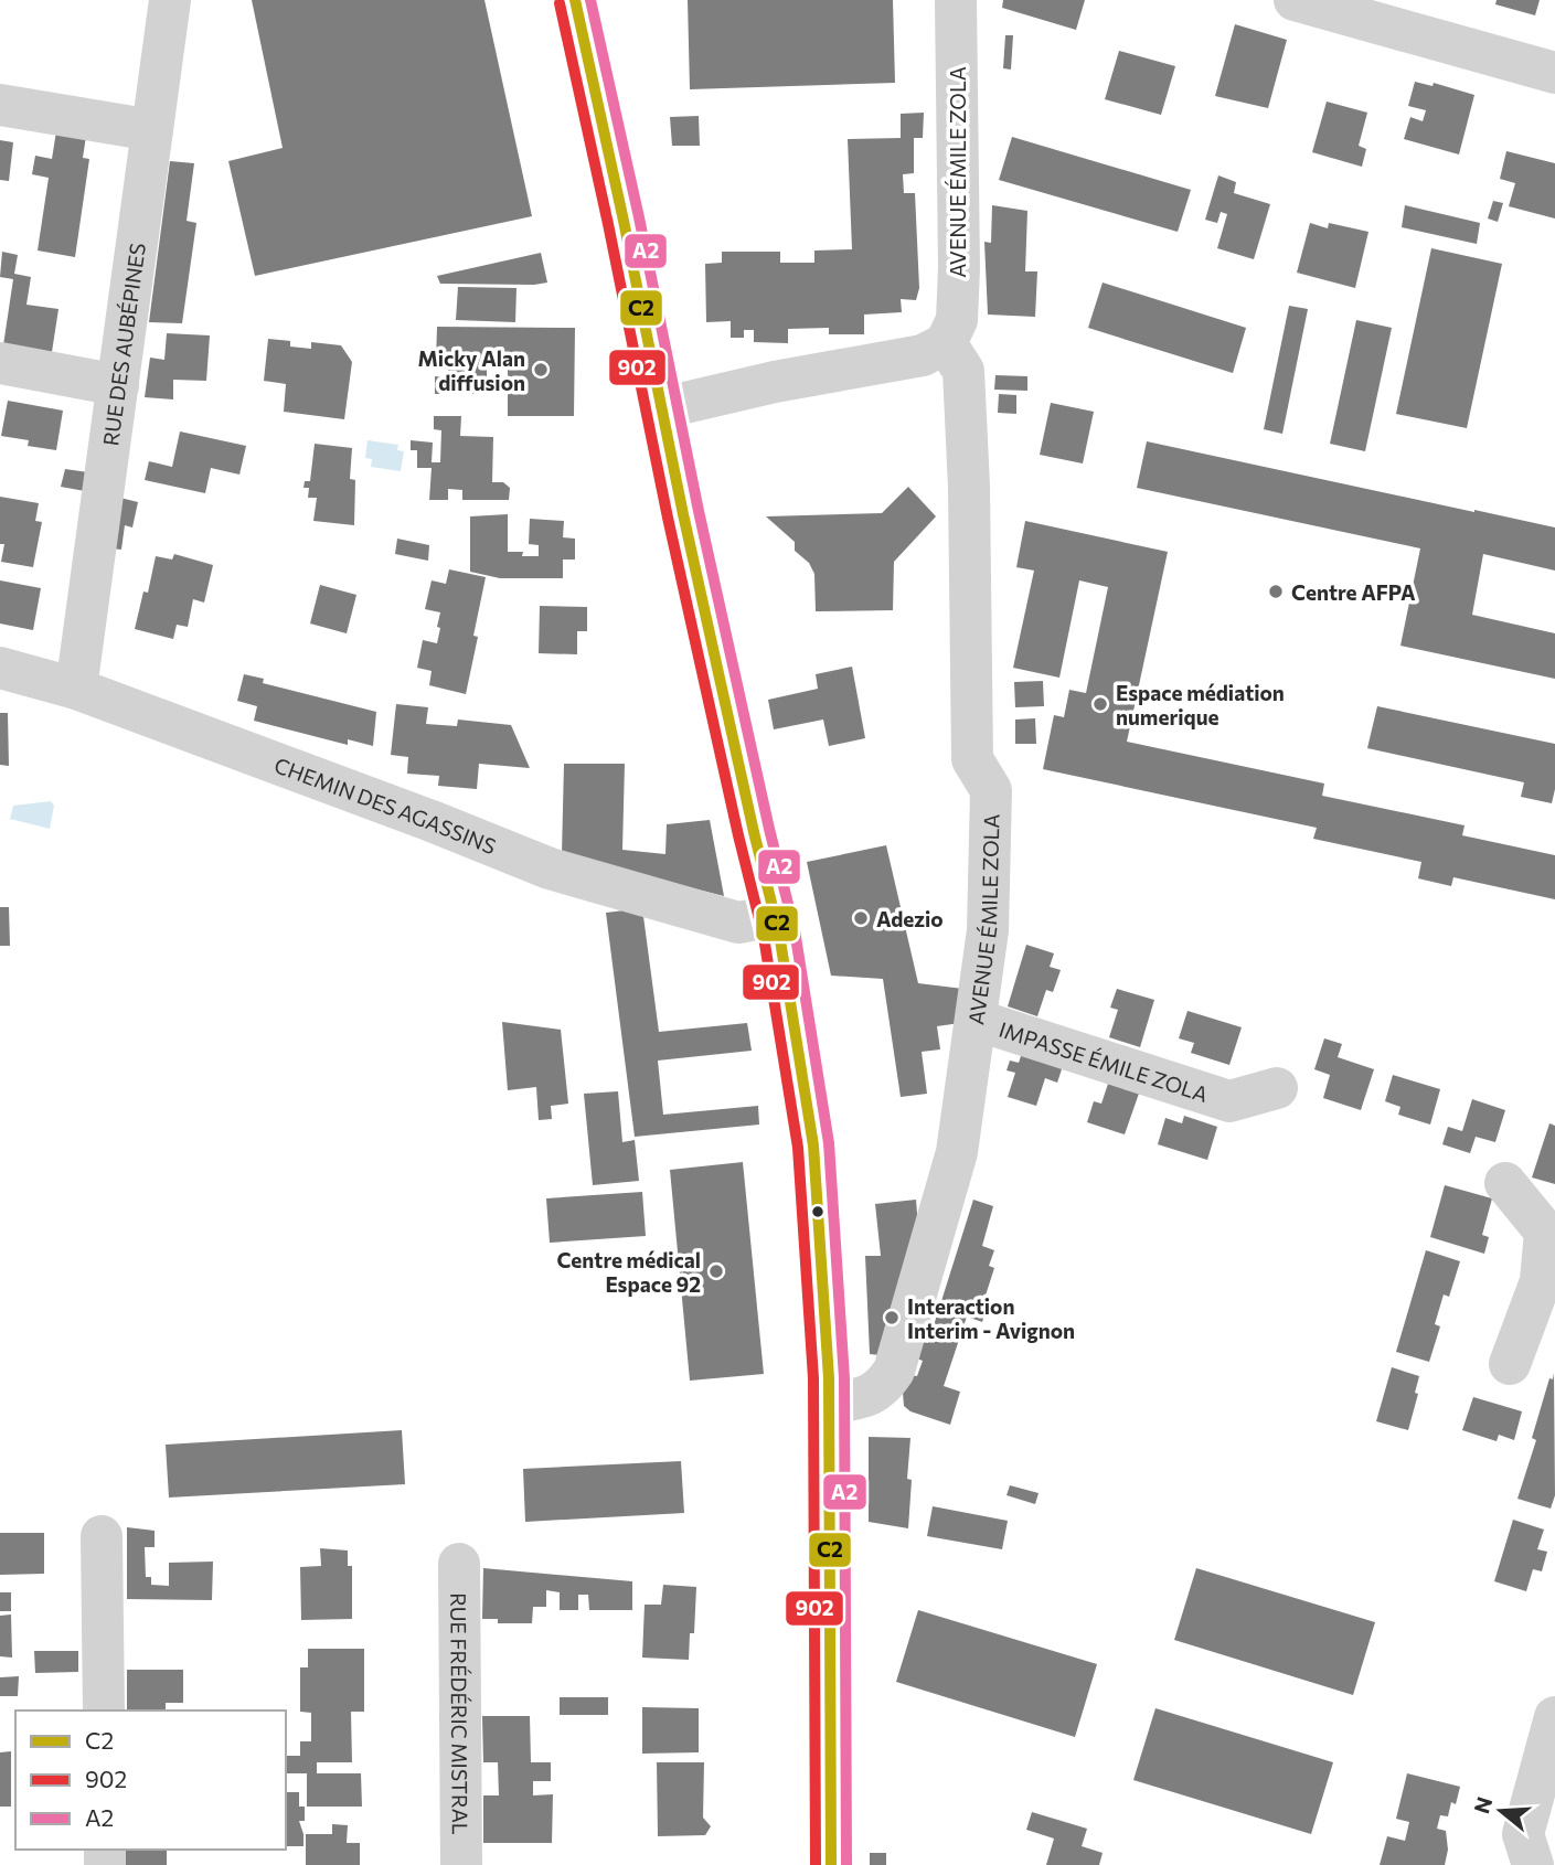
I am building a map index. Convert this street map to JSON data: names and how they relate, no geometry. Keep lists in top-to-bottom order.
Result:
{
  "streets": {
    "street": [
      "AVENUE ÉMILE ZOLA",
      "RUE DES AUBÉPINES",
      "CHEMIN DES AGASSINS",
      "IMPASSE ÉMILE ZOLA",
      "RUE FRÉDÉRIC MISTRAL"
    ]
  },
  "crossings": [
    ["AVENUE ÉMILE ZOLA", "IMPASSE ÉMILE ZOLA"],
    ["RUE DES AUBÉPINES", "CHEMIN DES AGASSINS"]
  ],
  "places": [
    "Micky Alan diffusion",
    "Centre AFPA",
    "Espace médiation numerique",
    "Adezio",
    "Centre médical Espace 92",
    "Interaction Interim - Avignon"
  ],
  "lines": ["transit line C2", "transit line A2", "transit line 902"],
  "legend": ["C2", "902", "A2"],
  "north": "left"
}
